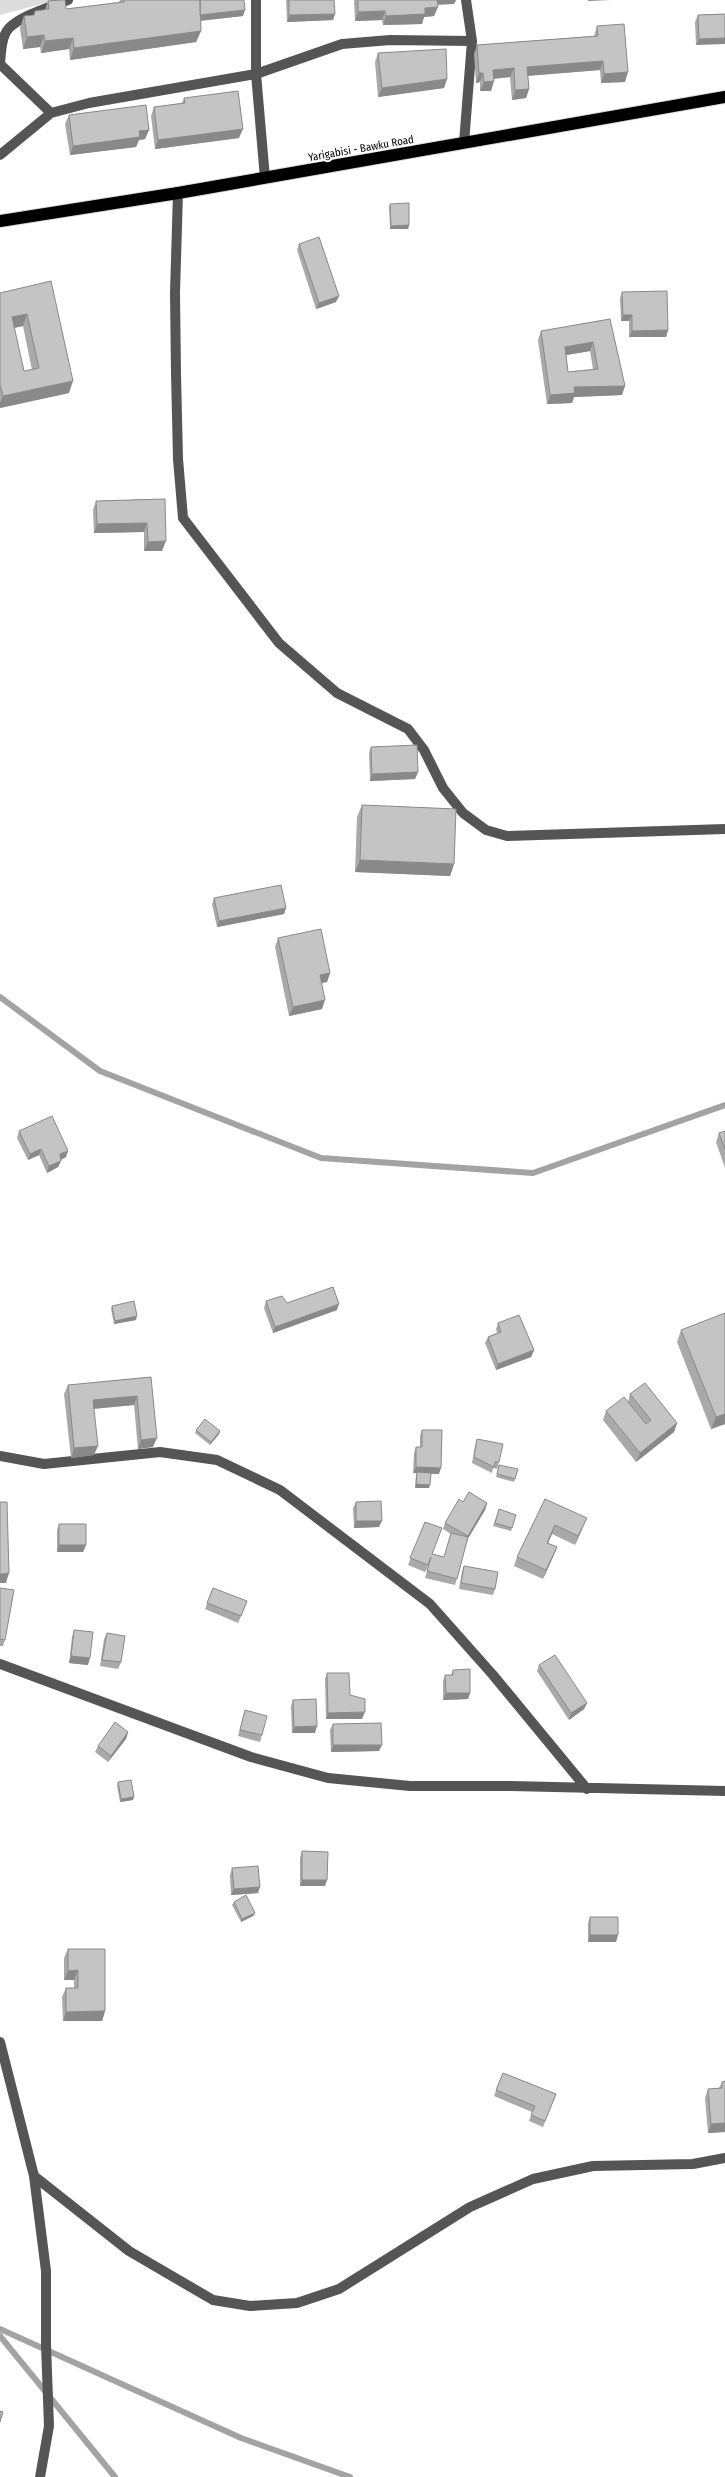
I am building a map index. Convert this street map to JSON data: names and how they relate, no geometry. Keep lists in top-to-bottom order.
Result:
{
  "streets": {
    "highway": ["Yarigabisi - Bawku Road"]
  }
}
